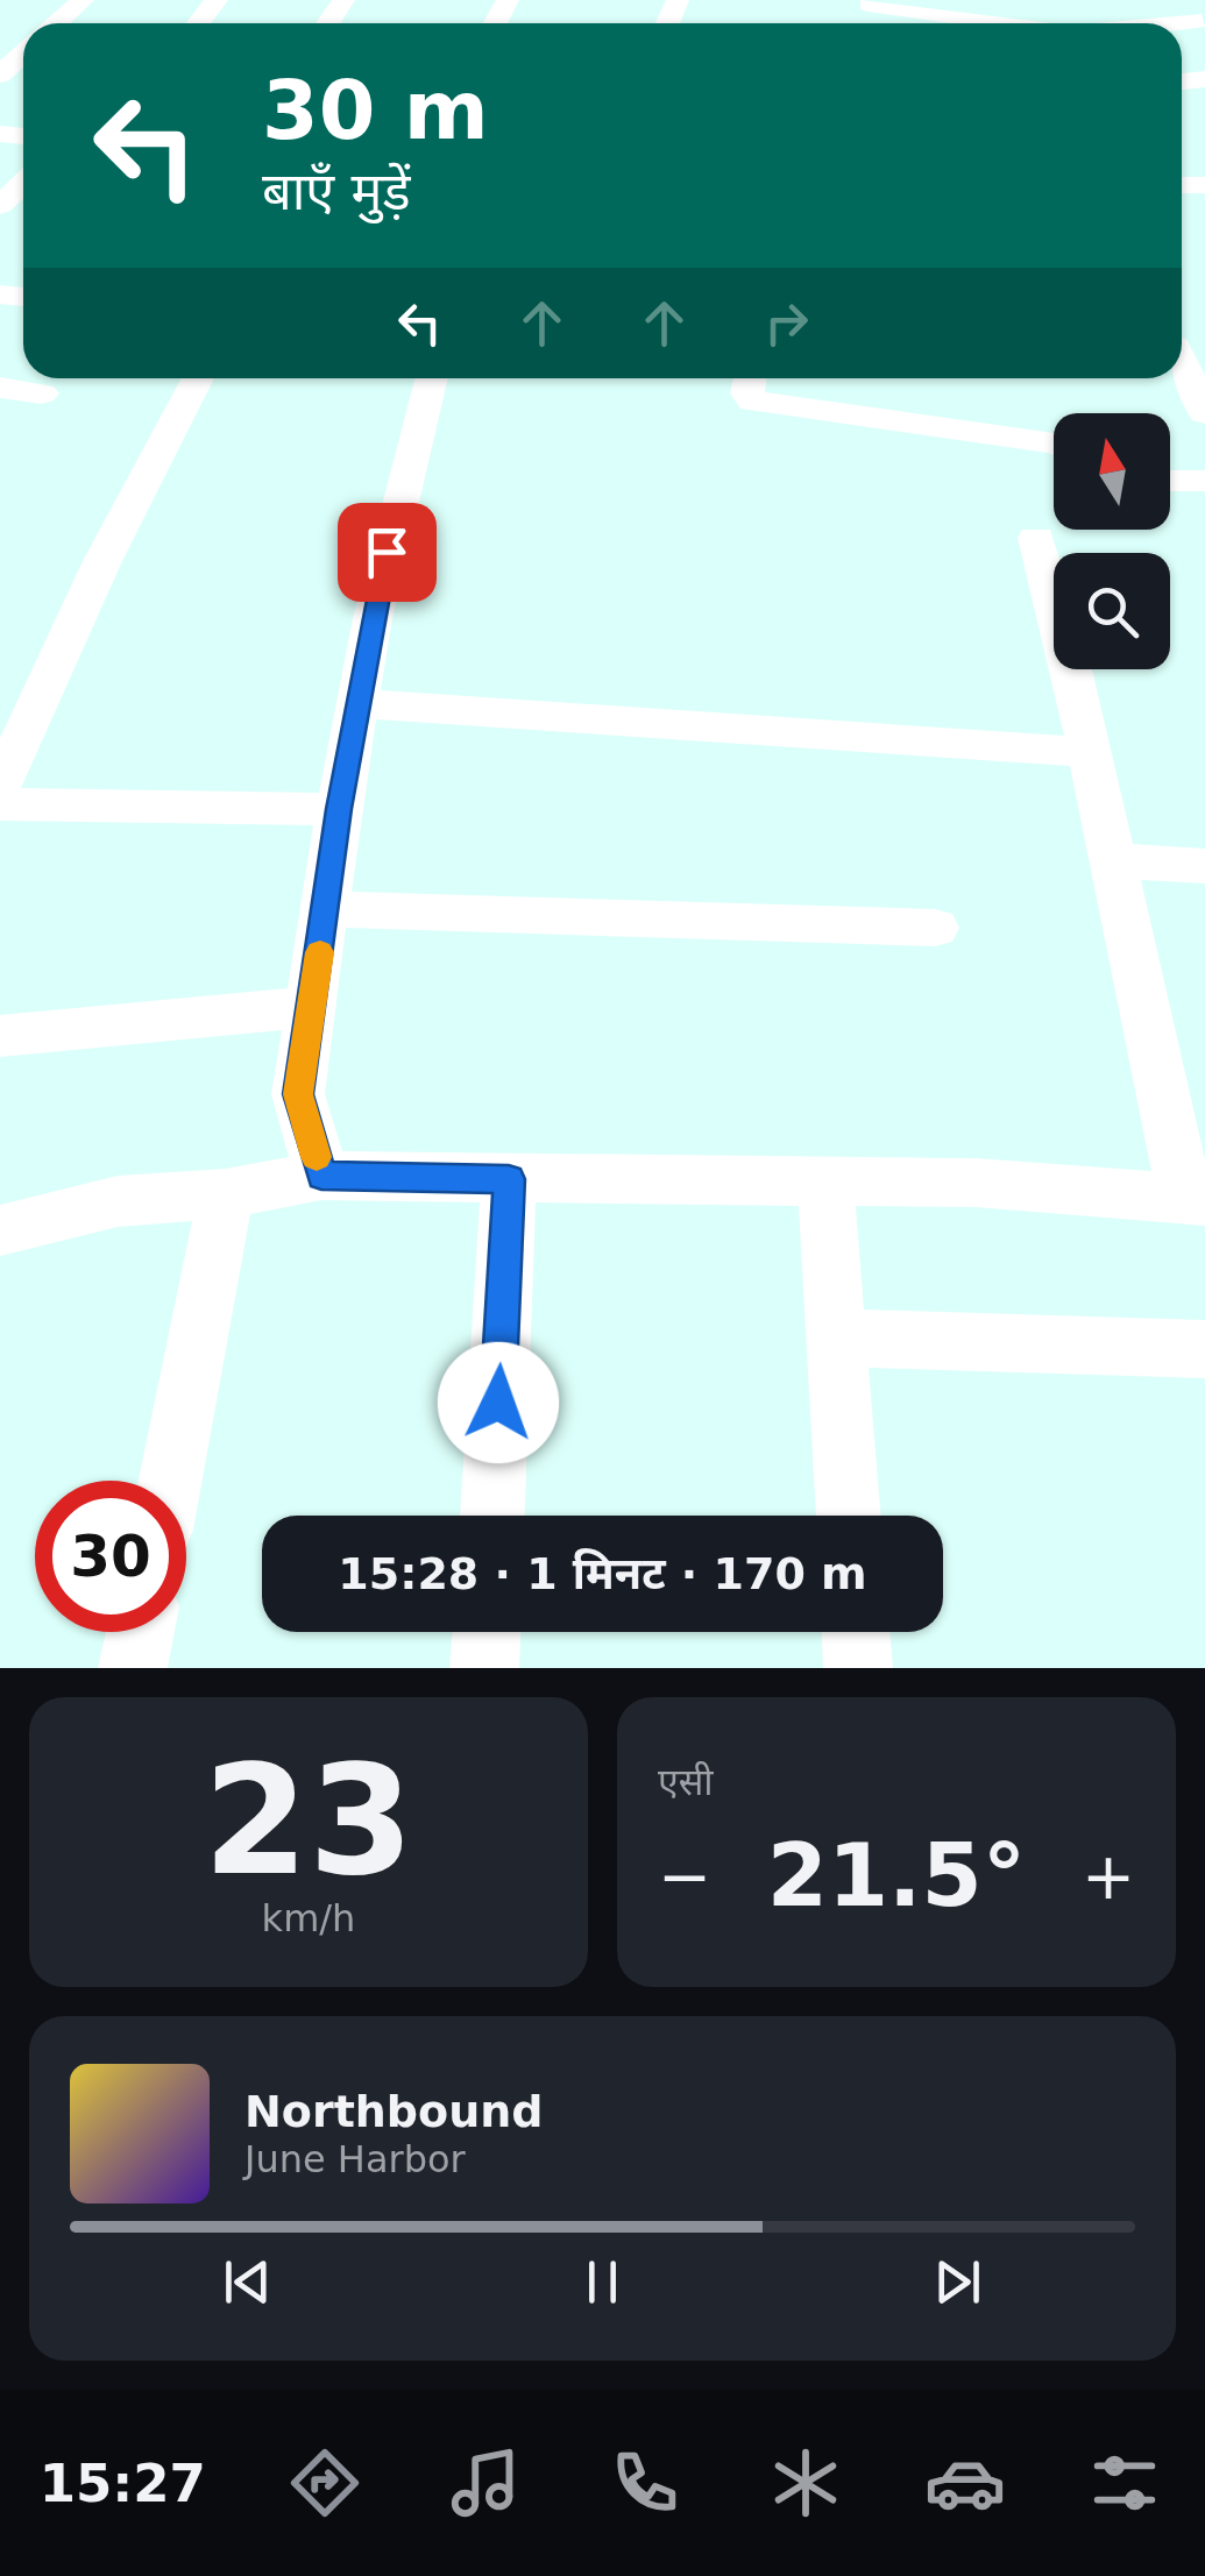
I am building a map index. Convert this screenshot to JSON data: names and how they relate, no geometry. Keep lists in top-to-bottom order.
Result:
{
  "north": "top",
  "page": {
    "turn": ["30 m", "बाएँ मुड़ें"],
    "limit": "30",
    "trip": "15:28 · 1 मिनट · 170 m",
    "tile": [
      ["23", "km/h"],
      "एसी"
    ],
    "heat": ["−", "21.5°", "+"],
    "song": ["Northbound", "June Harbor"],
    "tabs": "15:27"
  }
}
